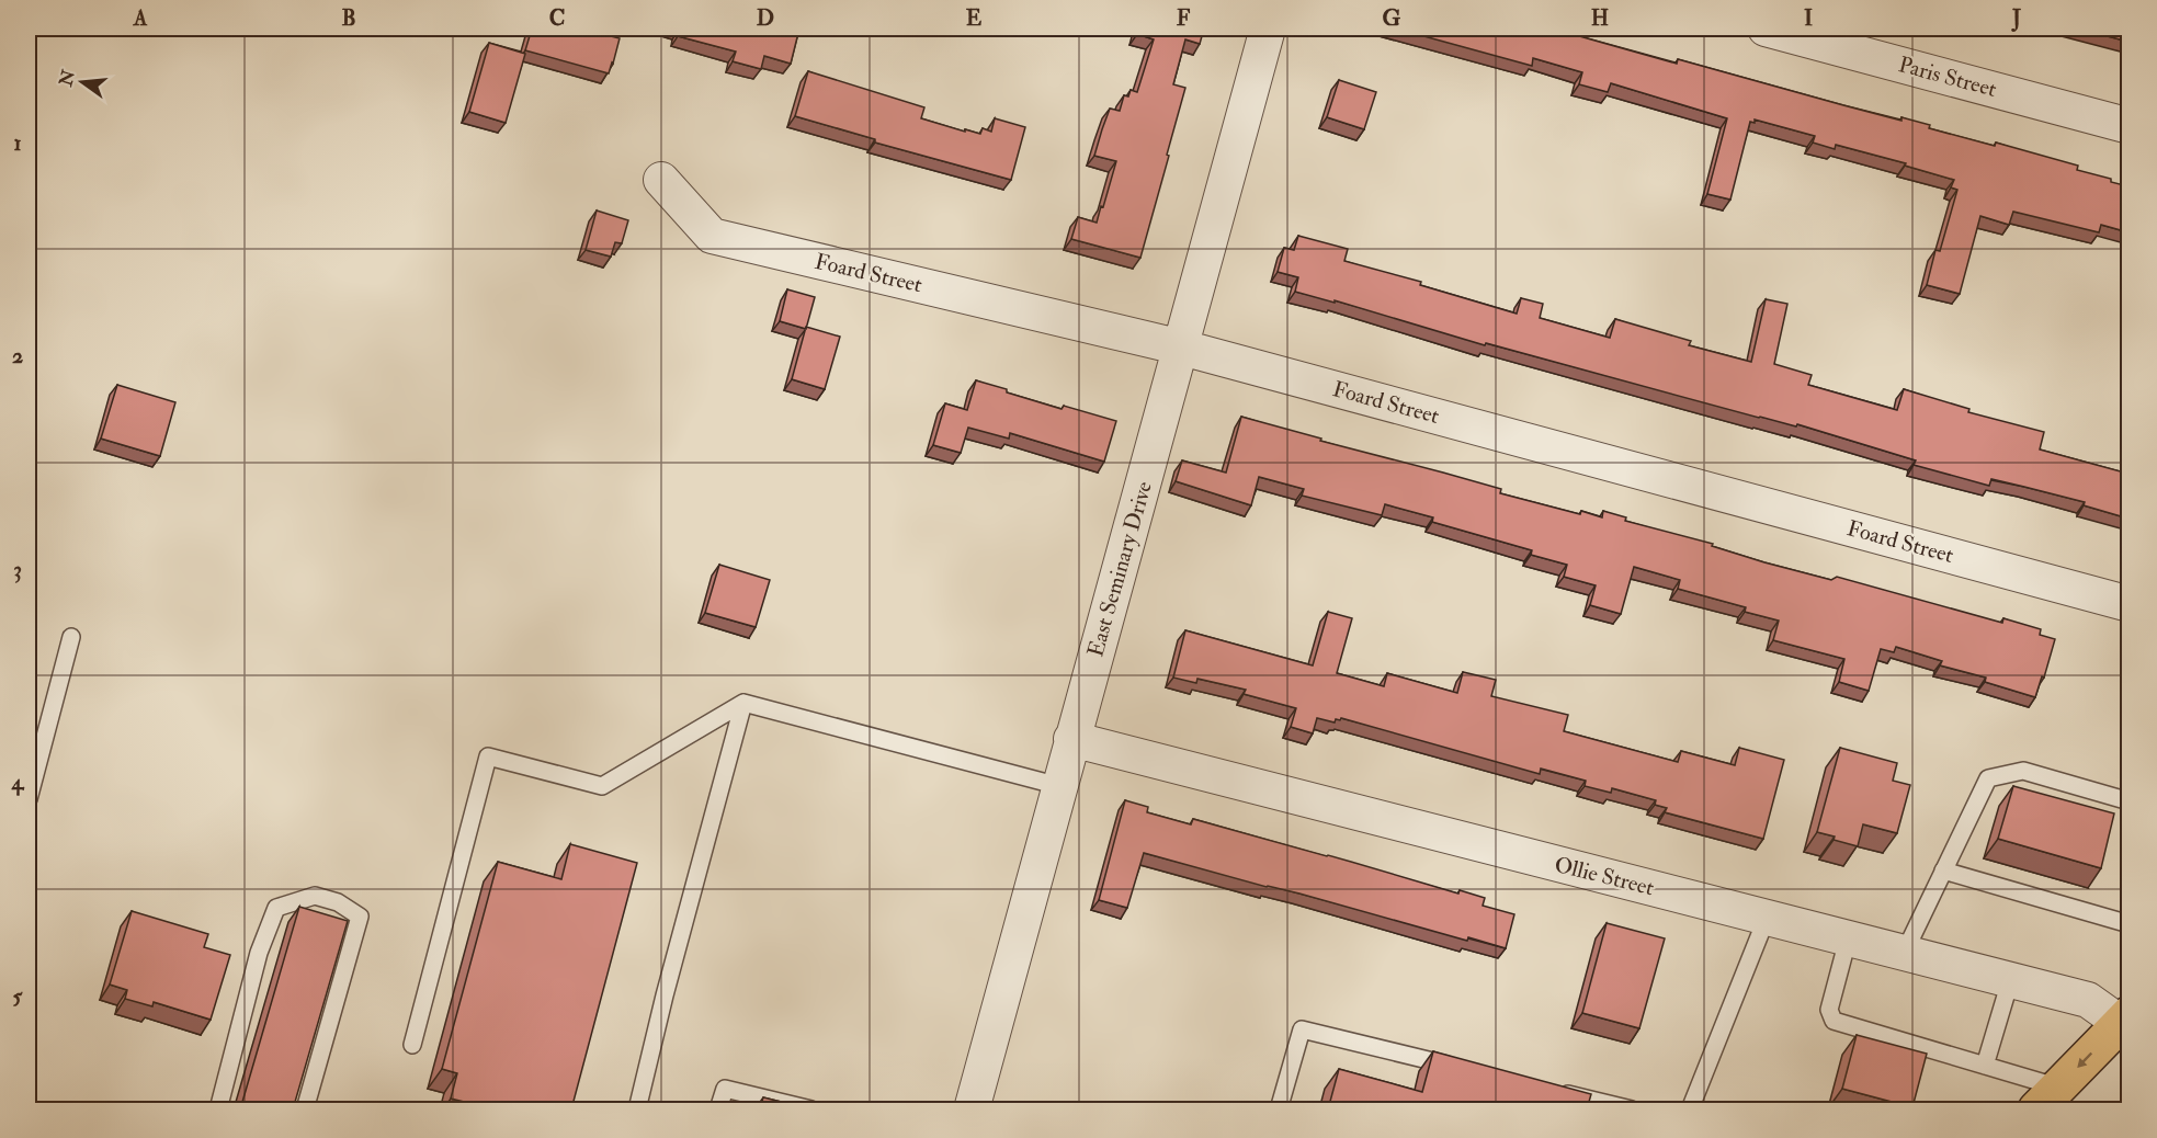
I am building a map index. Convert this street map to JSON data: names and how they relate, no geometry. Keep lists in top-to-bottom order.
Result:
{
  "streets": {
    "street": [
      "Paris Street",
      "Foard Street",
      "East Seminary Drive",
      "Ollie Street"
    ]
  },
  "crossings": [
    ["Foard Street", "East Seminary Drive"],
    ["East Seminary Drive", "Ollie Street"]
  ],
  "north": "left",
  "grid": {
    "columns": [
      "A",
      "B",
      "C",
      "D",
      "E",
      "F",
      "G",
      "H",
      "I",
      "J"
    ],
    "rows": [
      "1",
      "2",
      "3",
      "4",
      "5"
    ]
  }
}
